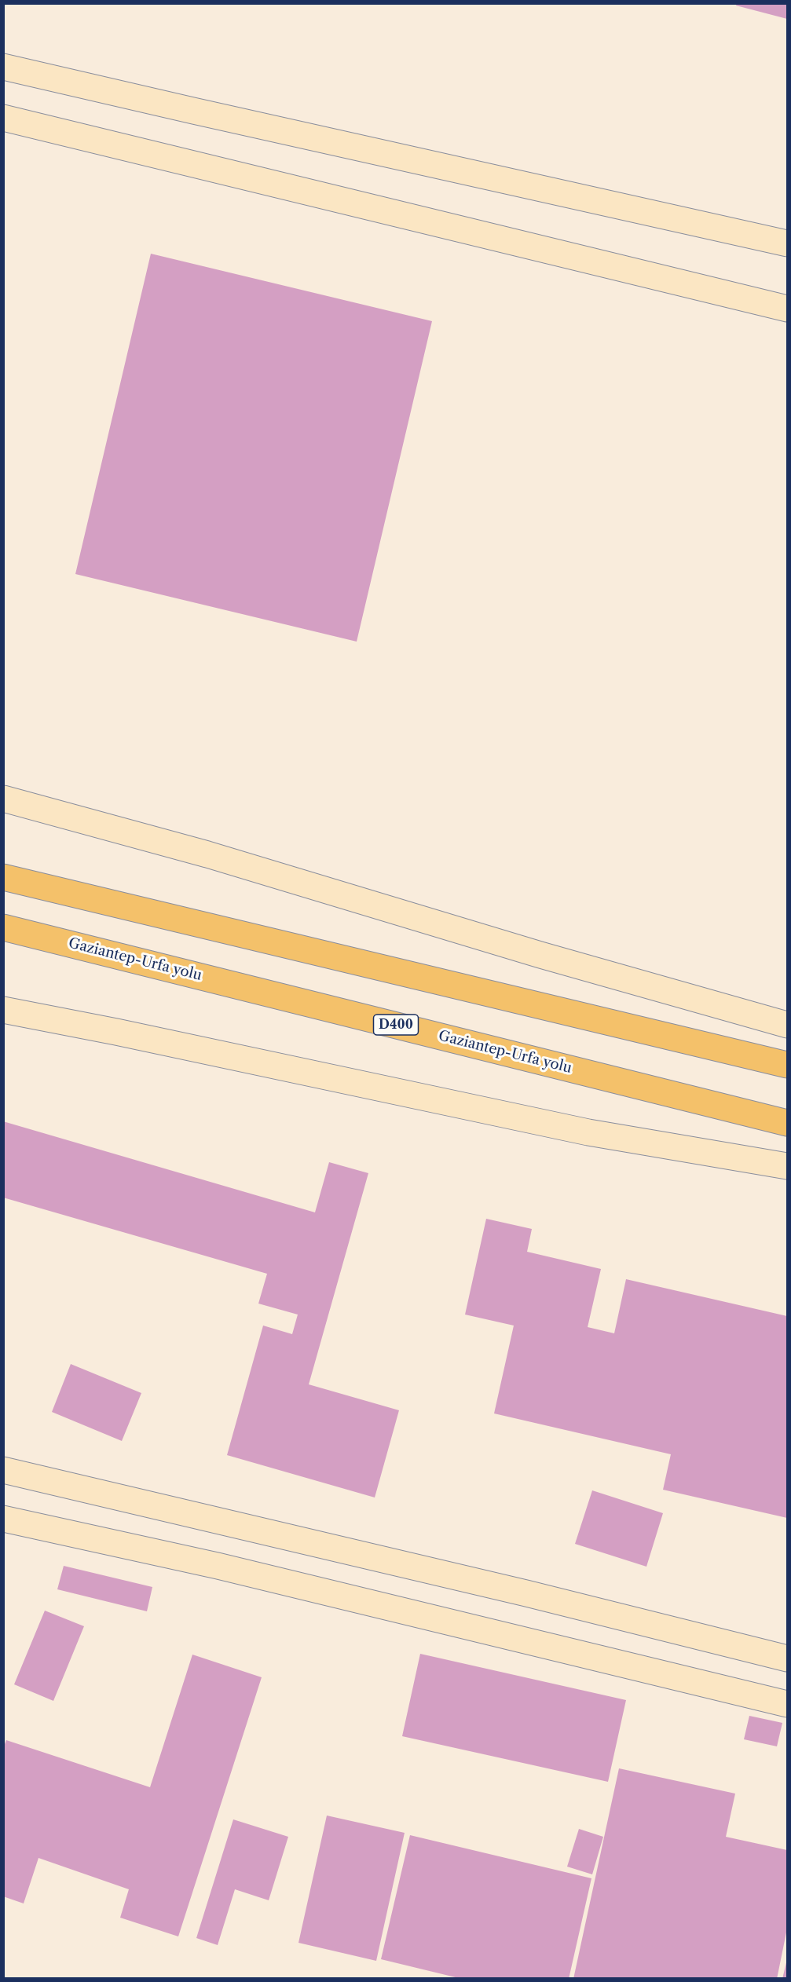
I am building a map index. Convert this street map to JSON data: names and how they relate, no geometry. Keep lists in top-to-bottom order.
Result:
{
  "streets": {
    "highway": ["Gaziantep-Urfa yolu", "D400"]
  }
}
